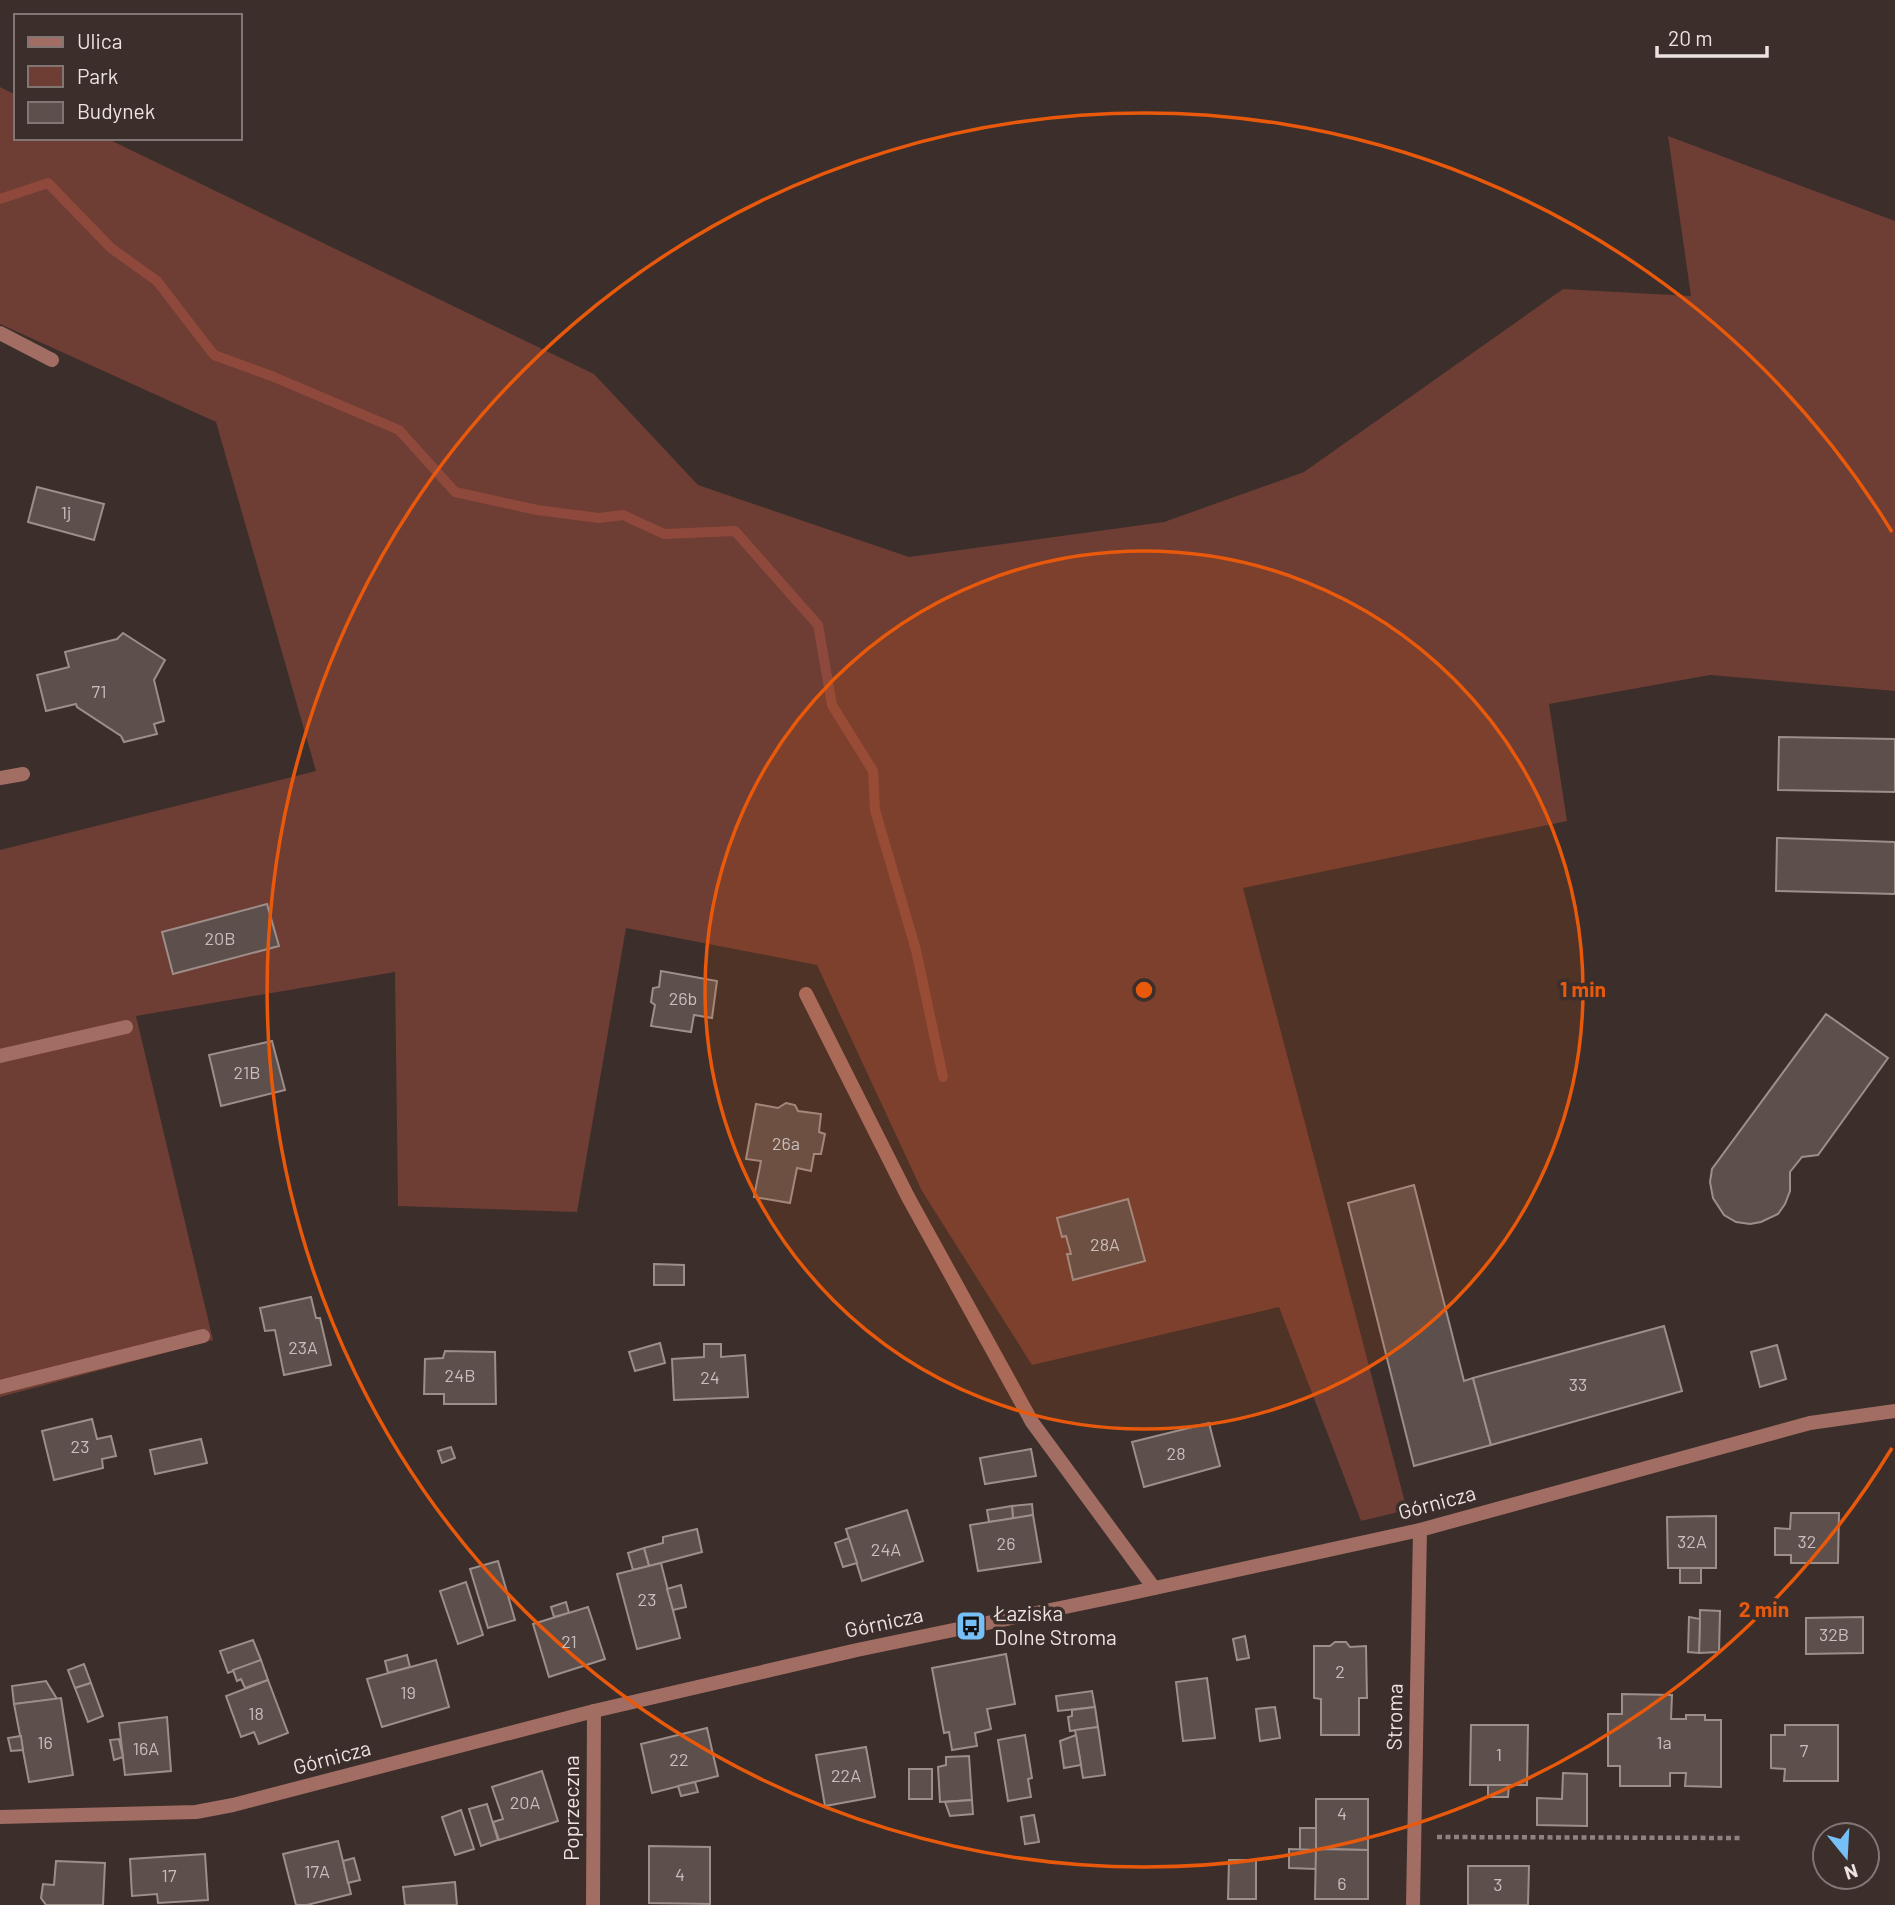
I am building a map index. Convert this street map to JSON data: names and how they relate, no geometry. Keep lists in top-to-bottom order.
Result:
{
  "streets": {
    "street": ["Górnicza", "Stroma", "Poprzeczna"]
  },
  "crossings": [
    ["Górnicza", "Stroma"],
    ["Górnicza", "Poprzeczna"]
  ],
  "places": {
    "bus stop": ["Łaziska Dolne Stroma"]
  },
  "house_numbers": [
    "1j",
    "71",
    "20B",
    "26b",
    "21B",
    "26a",
    "28A",
    "23A",
    "24B",
    "24",
    "33",
    "23",
    "28",
    "32A",
    "32",
    "26",
    "24A",
    "23",
    "32B",
    "21",
    "2",
    "19",
    "18",
    "16",
    "1a",
    "16A",
    "7",
    "1",
    "22",
    "22A",
    "20A",
    "4",
    "17A",
    "4",
    "17",
    "6",
    "3"
  ],
  "legend": ["Ulica", "Park", "Budynek"],
  "scale_bar": "20 m",
  "north": "bottom",
  "rings": ["1 min", "2 min"]
}
